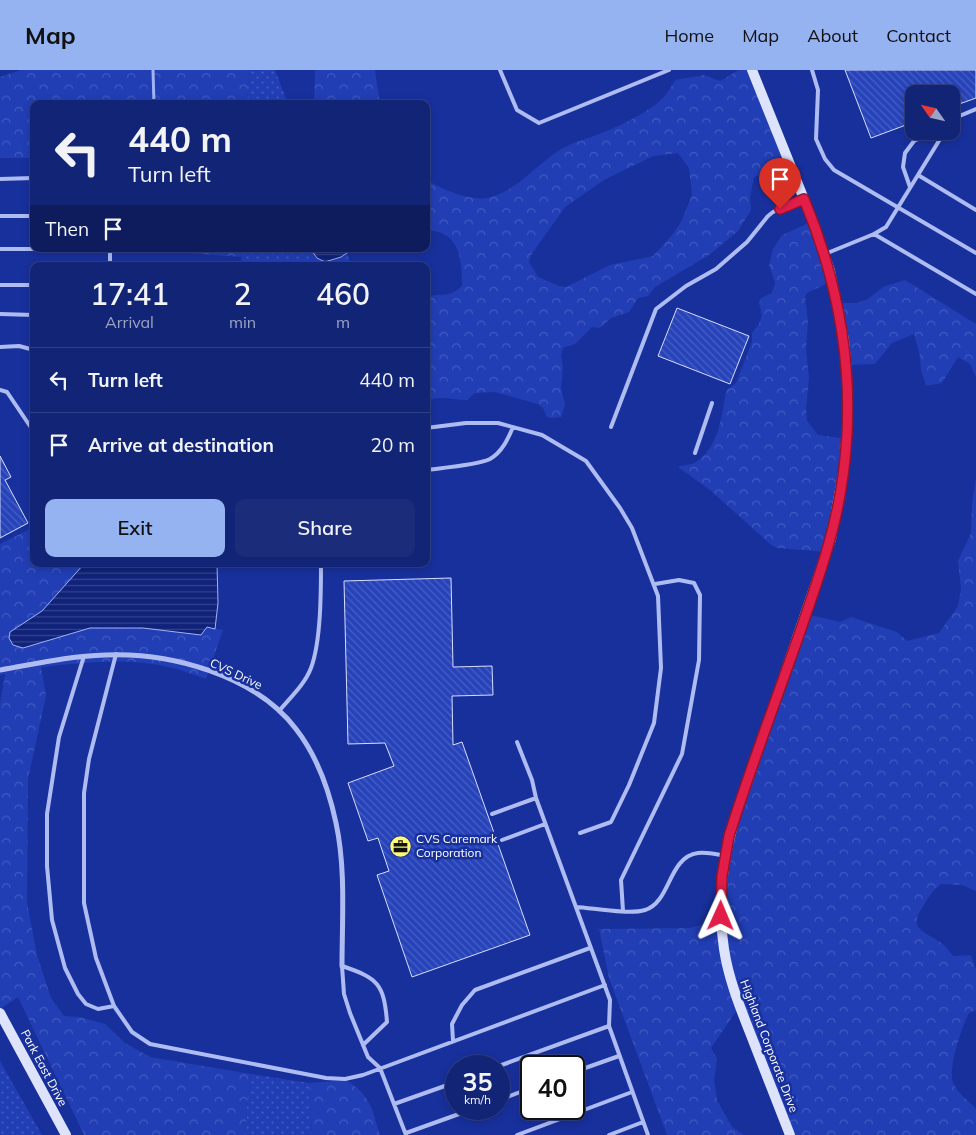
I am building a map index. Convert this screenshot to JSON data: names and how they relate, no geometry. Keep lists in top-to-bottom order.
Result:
{
  "streets": {
    "street": ["CVS Drive", "Highland Corporate Drive", "Park East Drive"]
  },
  "places": {
    "office": ["CVS Caremark Corporation"]
  },
  "north": "top left",
  "page": {
    "header": "Map",
    "nav": [
      "Home",
      "Map",
      "About",
      "Contact"
    ],
    "turn": ["440 m", "Turn left"],
    "then": "Then",
    "eta": [
      "17:41",
      "Arrival",
      "2",
      "min",
      "460",
      "m"
    ],
    "list": [
      {
        "name": "Turn left",
        "value": "440 m"
      },
      {
        "name": "Arrive at destination",
        "value": "20 m"
      }
    ],
    "buttons": ["Exit", "Share"],
    "speed": "35 km/h",
    "limit": "40"
  }
}
